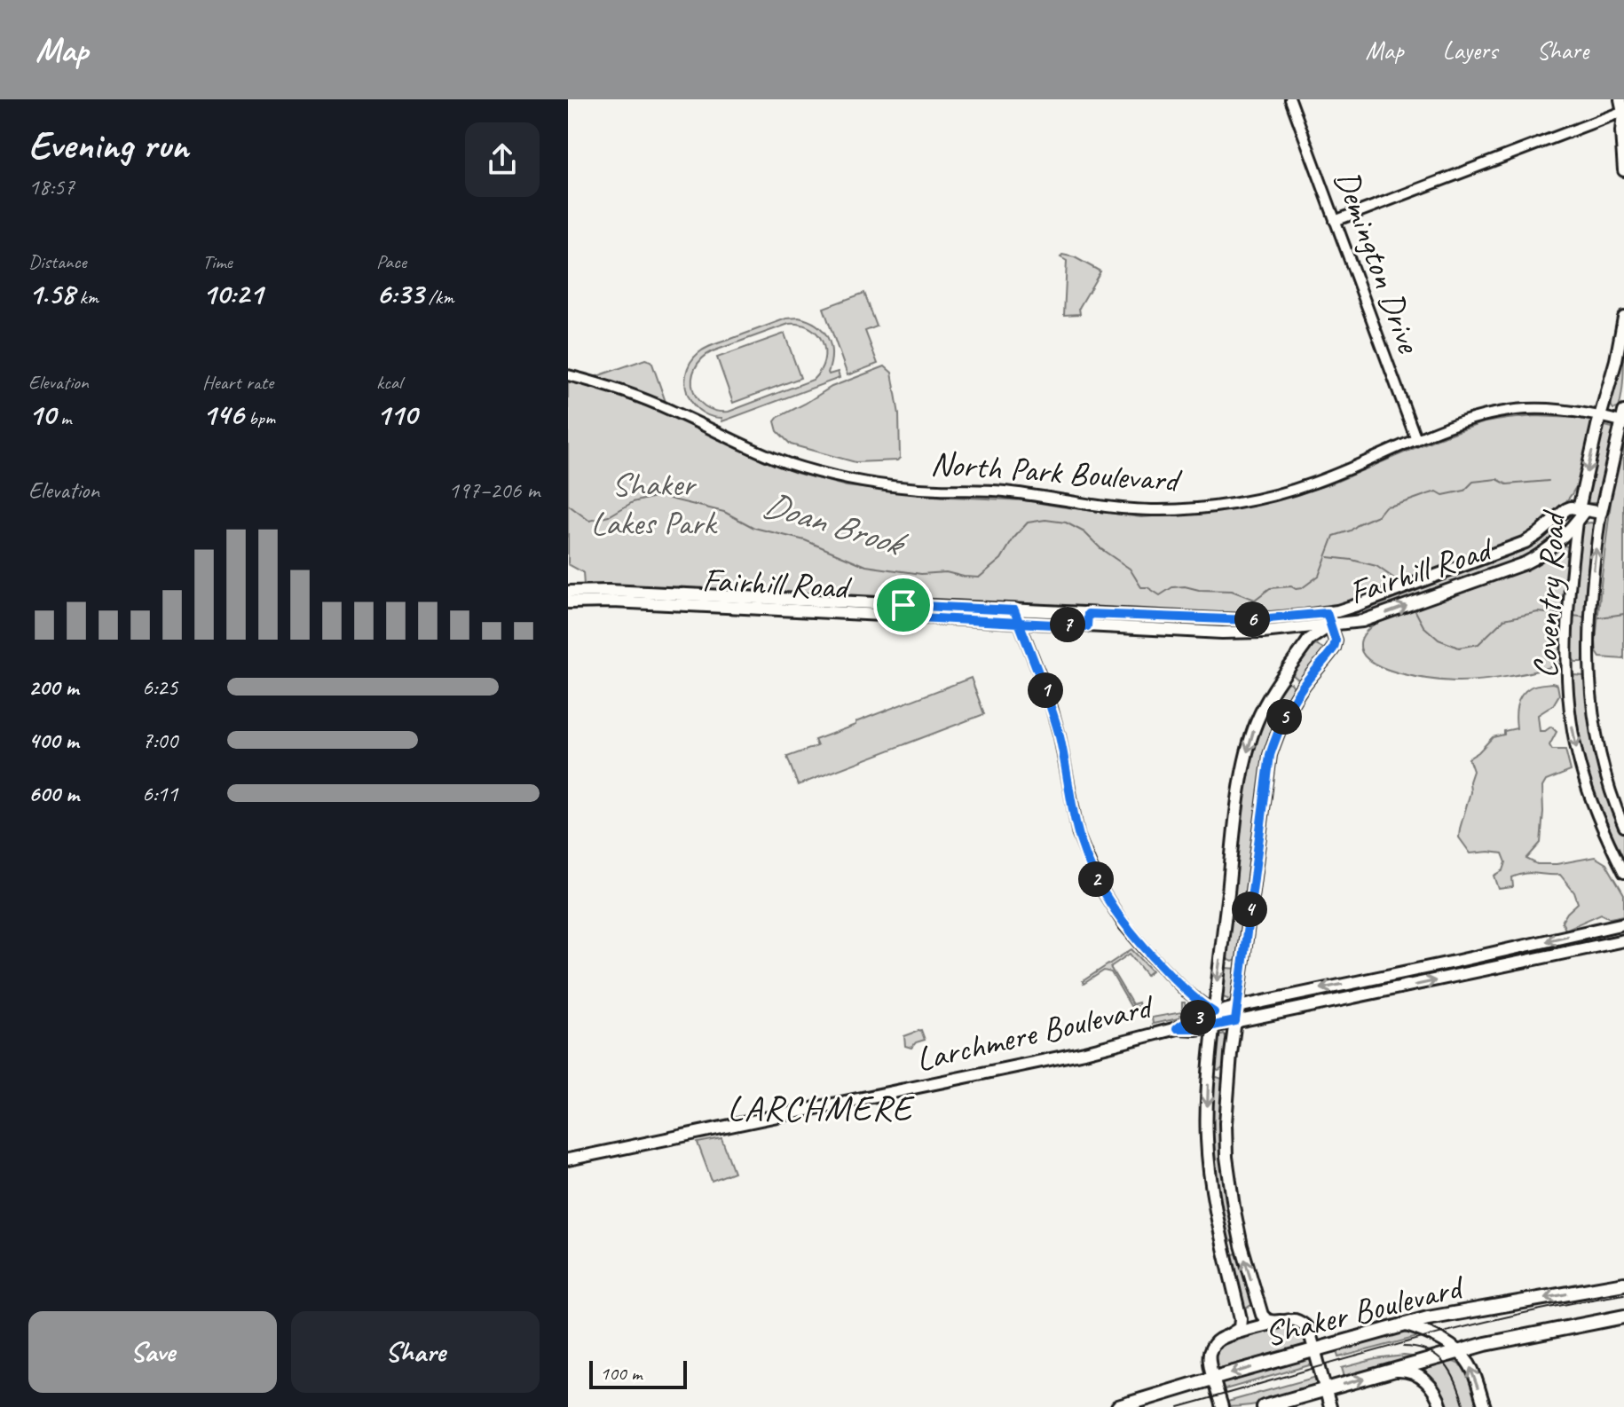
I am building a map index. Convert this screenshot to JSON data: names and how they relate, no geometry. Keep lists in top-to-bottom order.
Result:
{
  "streets": {
    "main road": [
      "Fairhill Road",
      "Coventry Road",
      "Larchmere Boulevard",
      "Shaker Boulevard"
    ],
    "street": ["Demington Drive", "North Park Boulevard"]
  },
  "crossings": [
    ["Demington Drive", "North Park Boulevard"],
    ["North Park Boulevard", "Coventry Road"],
    ["Fairhill Road", "Coventry Road"]
  ],
  "districts": ["LARCHMERE"],
  "water": ["Doan Brook"],
  "parks": ["Shaker Lakes Park"],
  "scale_bar": "100 m",
  "page": {
    "header": "Map",
    "nav": ["Map", "Layers", "Share"],
    "heading": ["Evening run", "18:57"],
    "stats": [
      ["Distance", "1.58 km"],
      ["Time", "10:21"],
      ["Pace", "6:33 /km"],
      ["Elevation", "10 m"],
      ["Heart rate", "146 bpm"],
      ["kcal", "110"]
    ],
    "chart": ["Elevation", "197–206 m"],
    "pins": [
      "6",
      "7",
      "1",
      "5",
      "2",
      "4",
      "3"
    ],
    "list": [
      {
        "name": "200 m",
        "note": "6:25"
      },
      {
        "name": "400 m",
        "note": "7:00"
      },
      {
        "name": "600 m",
        "note": "6:11"
      }
    ],
    "buttons": ["Save", "Share"],
    "scale": "100 m"
  }
}
